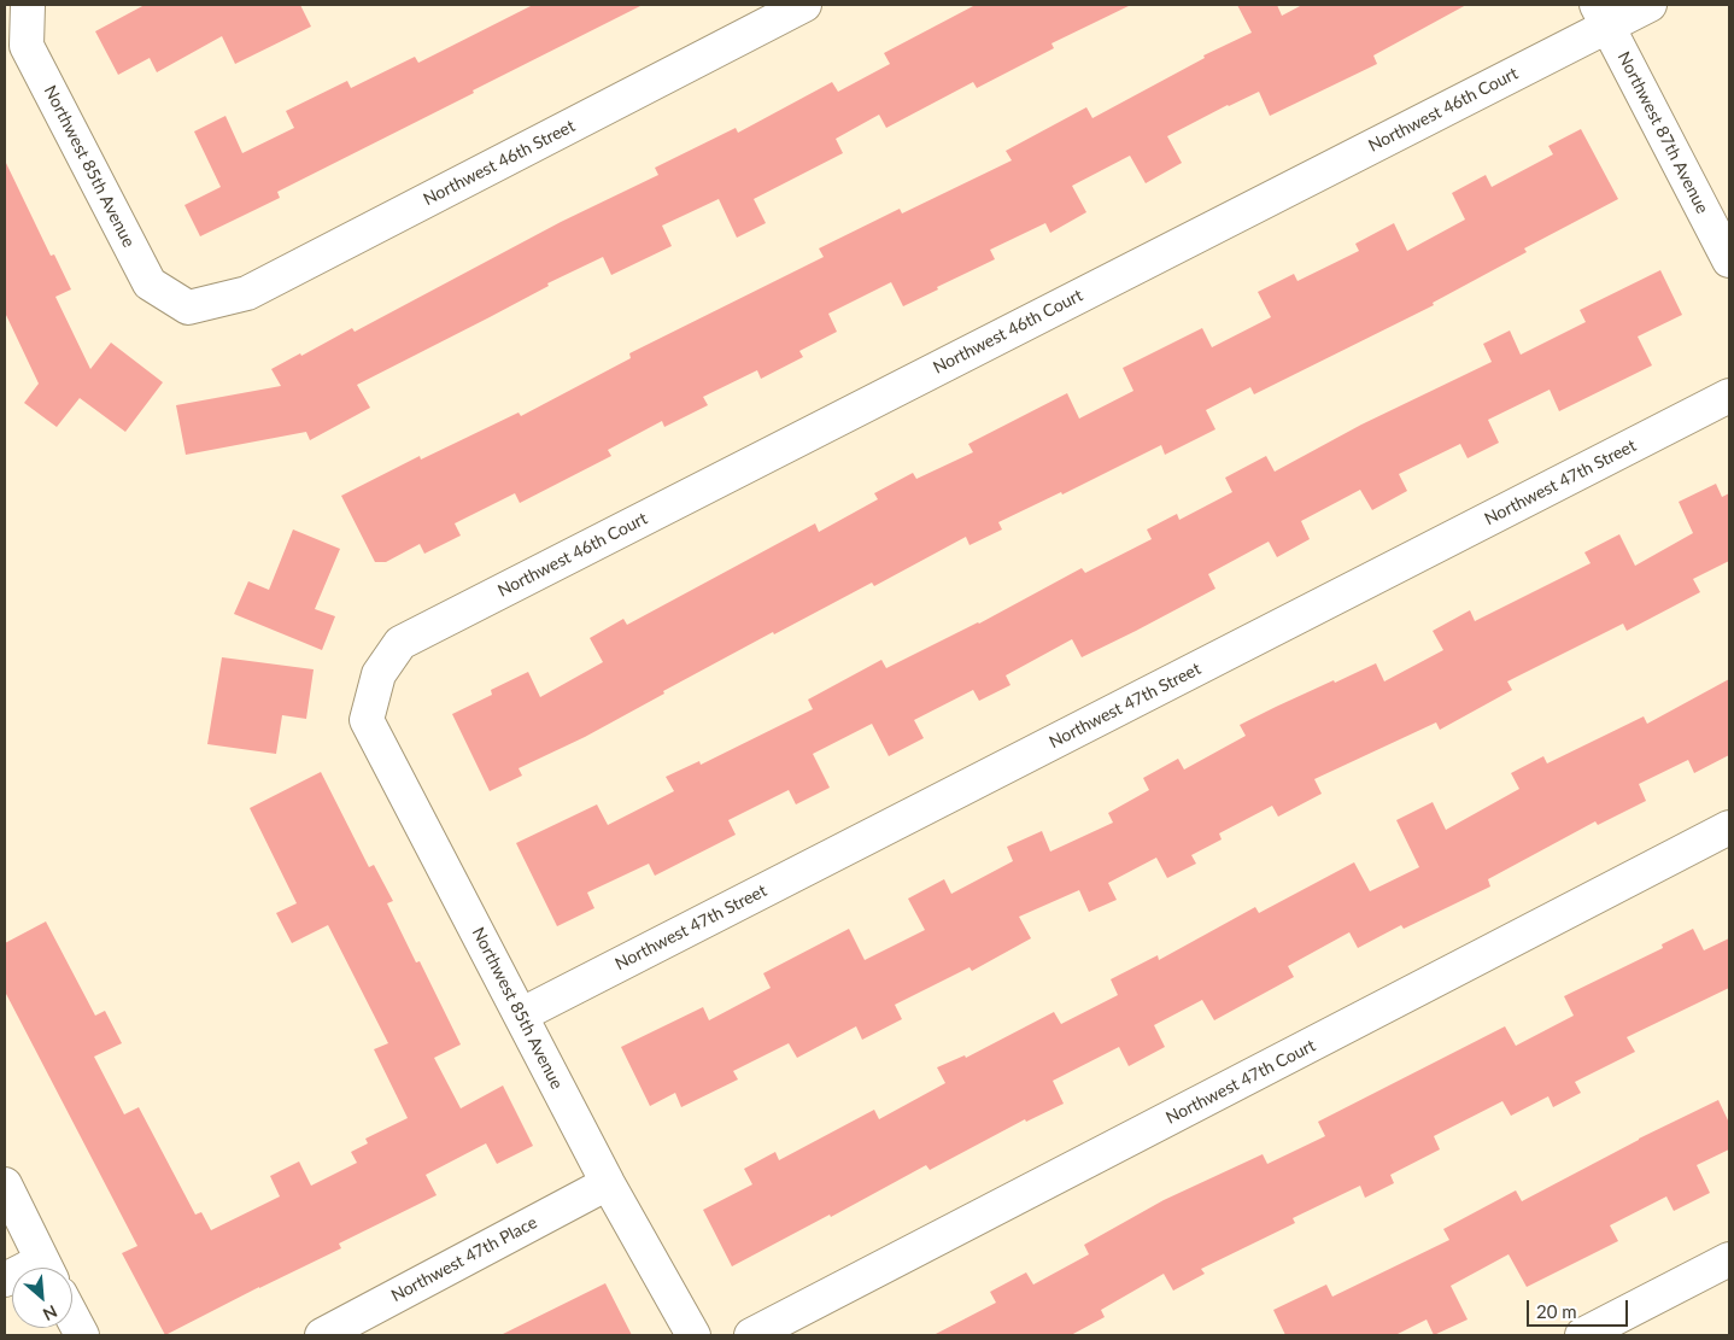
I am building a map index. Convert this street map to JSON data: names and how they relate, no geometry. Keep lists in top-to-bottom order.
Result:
{
  "streets": {
    "street": [
      "Northwest 46th Court",
      "Northwest 87th Avenue",
      "Northwest 46th Street",
      "Northwest 85th Avenue",
      "Northwest 47th Street",
      "Northwest 47th Court",
      "Northwest 47th Place"
    ]
  },
  "crossings": [
    ["Northwest 46th Court", "Northwest 87th Avenue"],
    ["Northwest 46th Court", "Northwest 85th Avenue"],
    ["Northwest 46th Street", "Northwest 85th Avenue"],
    ["Northwest 85th Avenue", "Northwest 47th Street"],
    ["Northwest 85th Avenue", "Northwest 47th Place"]
  ],
  "scale_bar": "20 m",
  "north": "bottom right"
}
